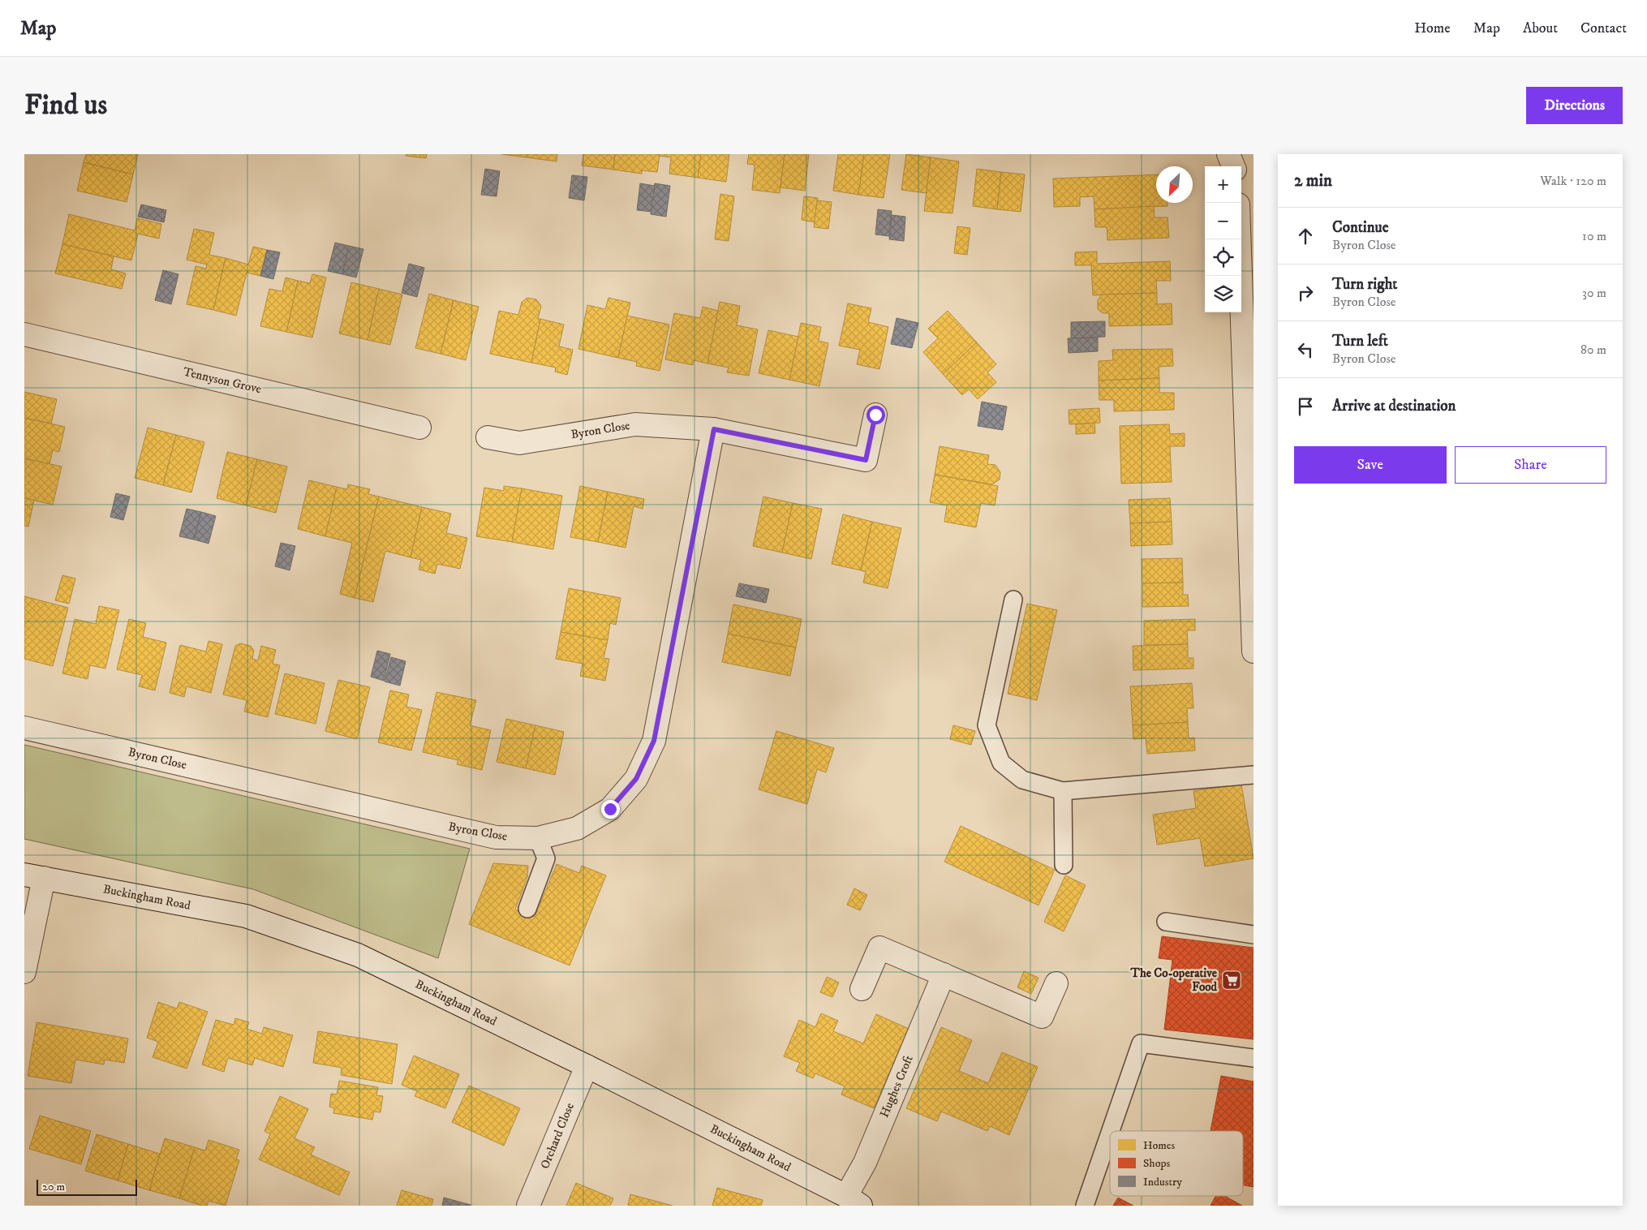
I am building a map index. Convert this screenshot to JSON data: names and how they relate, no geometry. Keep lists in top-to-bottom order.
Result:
{
  "streets": {
    "street": [
      "Tennyson Grove",
      "Byron Close",
      "Buckingham Road",
      "Hughes Croft",
      "Orchard Close"
    ]
  },
  "crossings": [
    ["Buckingham Road", "Hughes Croft"],
    ["Buckingham Road", "Orchard Close"]
  ],
  "places": {
    "supermarket": ["The Co-operative Food"]
  },
  "legend": ["Homes", "Shops", "Industry"],
  "scale_bar": "20 m",
  "north": "bottom left",
  "page": {
    "header": "Map",
    "nav": [
      "Home",
      "Map",
      "About",
      "Contact"
    ],
    "buttons": [
      "Directions",
      ["Save", "Share"]
    ],
    "title": "Find us",
    "heading": ["2 min", "Walk · 120 m"],
    "map_buttons": ["+", "−"],
    "list": [
      ["Continue", "Byron Close", "10 m"],
      ["Turn right", "Byron Close", "30 m"],
      ["Turn left", "Byron Close", "80 m"],
      "Arrive at destination"
    ],
    "scale": "20 m"
  }
}
